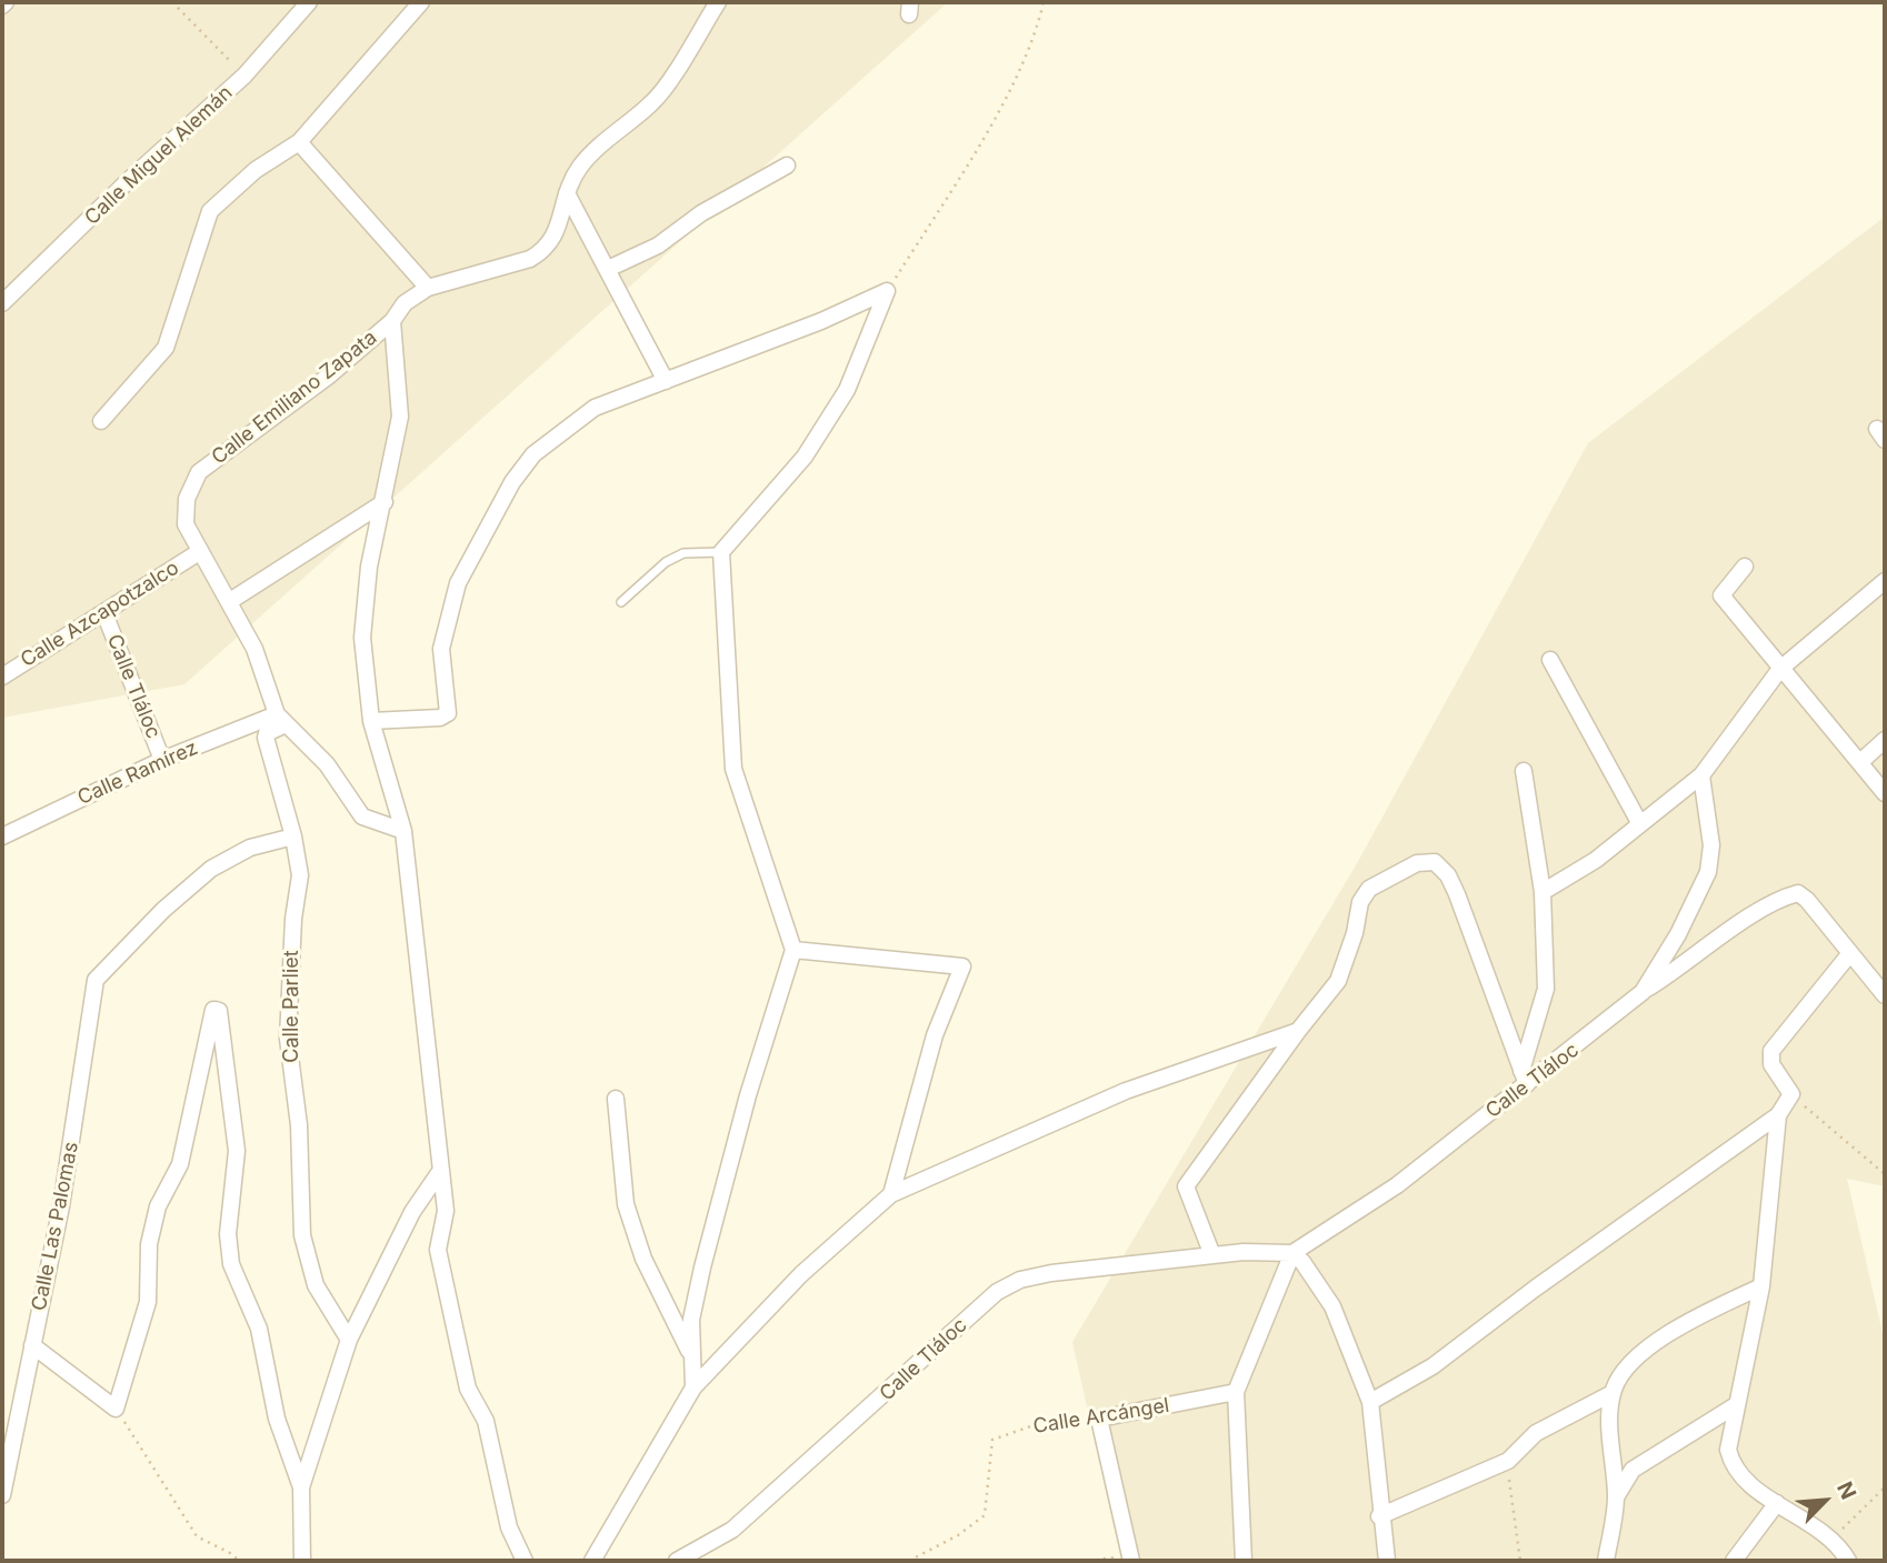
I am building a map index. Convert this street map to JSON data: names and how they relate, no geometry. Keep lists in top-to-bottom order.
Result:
{
  "streets": {
    "street": [
      "Calle Miguel Alemán",
      "Calle Emiliano Zapata",
      "Calle Azcapotzalco",
      "Calle Tláloc",
      "Calle Ramírez",
      "Calle Parliet",
      "Calle Las Palomas",
      "Calle Arcángel"
    ]
  },
  "crossings": [
    ["Calle Emiliano Zapata", "Calle Azcapotzalco"],
    ["Calle Azcapotzalco", "Calle Tláloc"],
    ["Calle Tláloc", "Calle Ramírez"],
    ["Calle Ramírez", "Calle Parliet"],
    ["Calle Parliet", "Calle Las Palomas"]
  ],
  "north": "top right"
}
